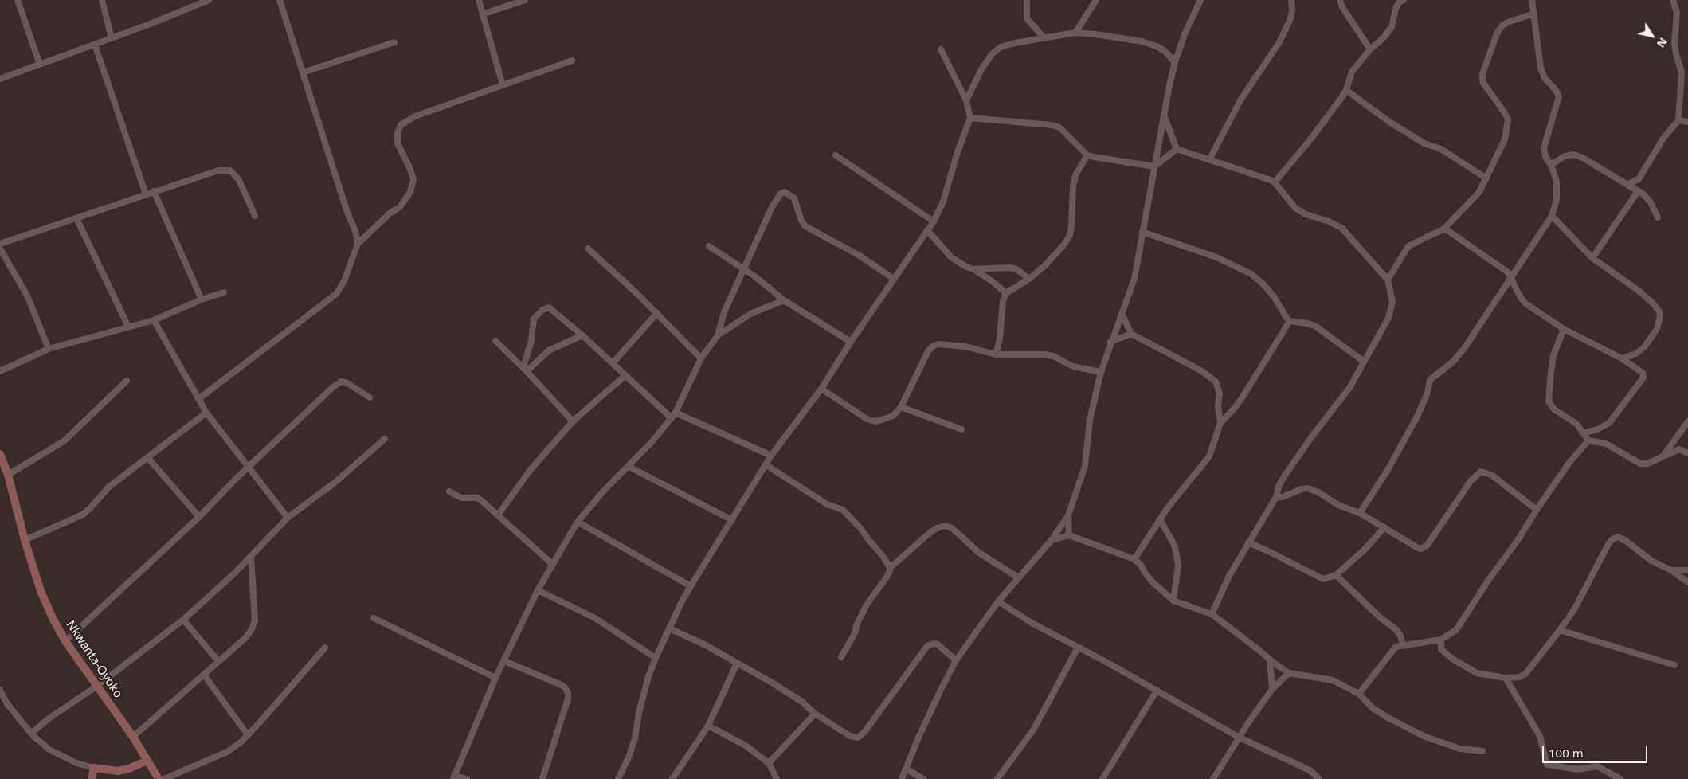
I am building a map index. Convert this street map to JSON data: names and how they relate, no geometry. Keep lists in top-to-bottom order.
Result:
{
  "streets": {
    "street": ["Nkwanta-Oyoko"]
  },
  "scale_bar": "100 m",
  "north": "bottom right"
}
